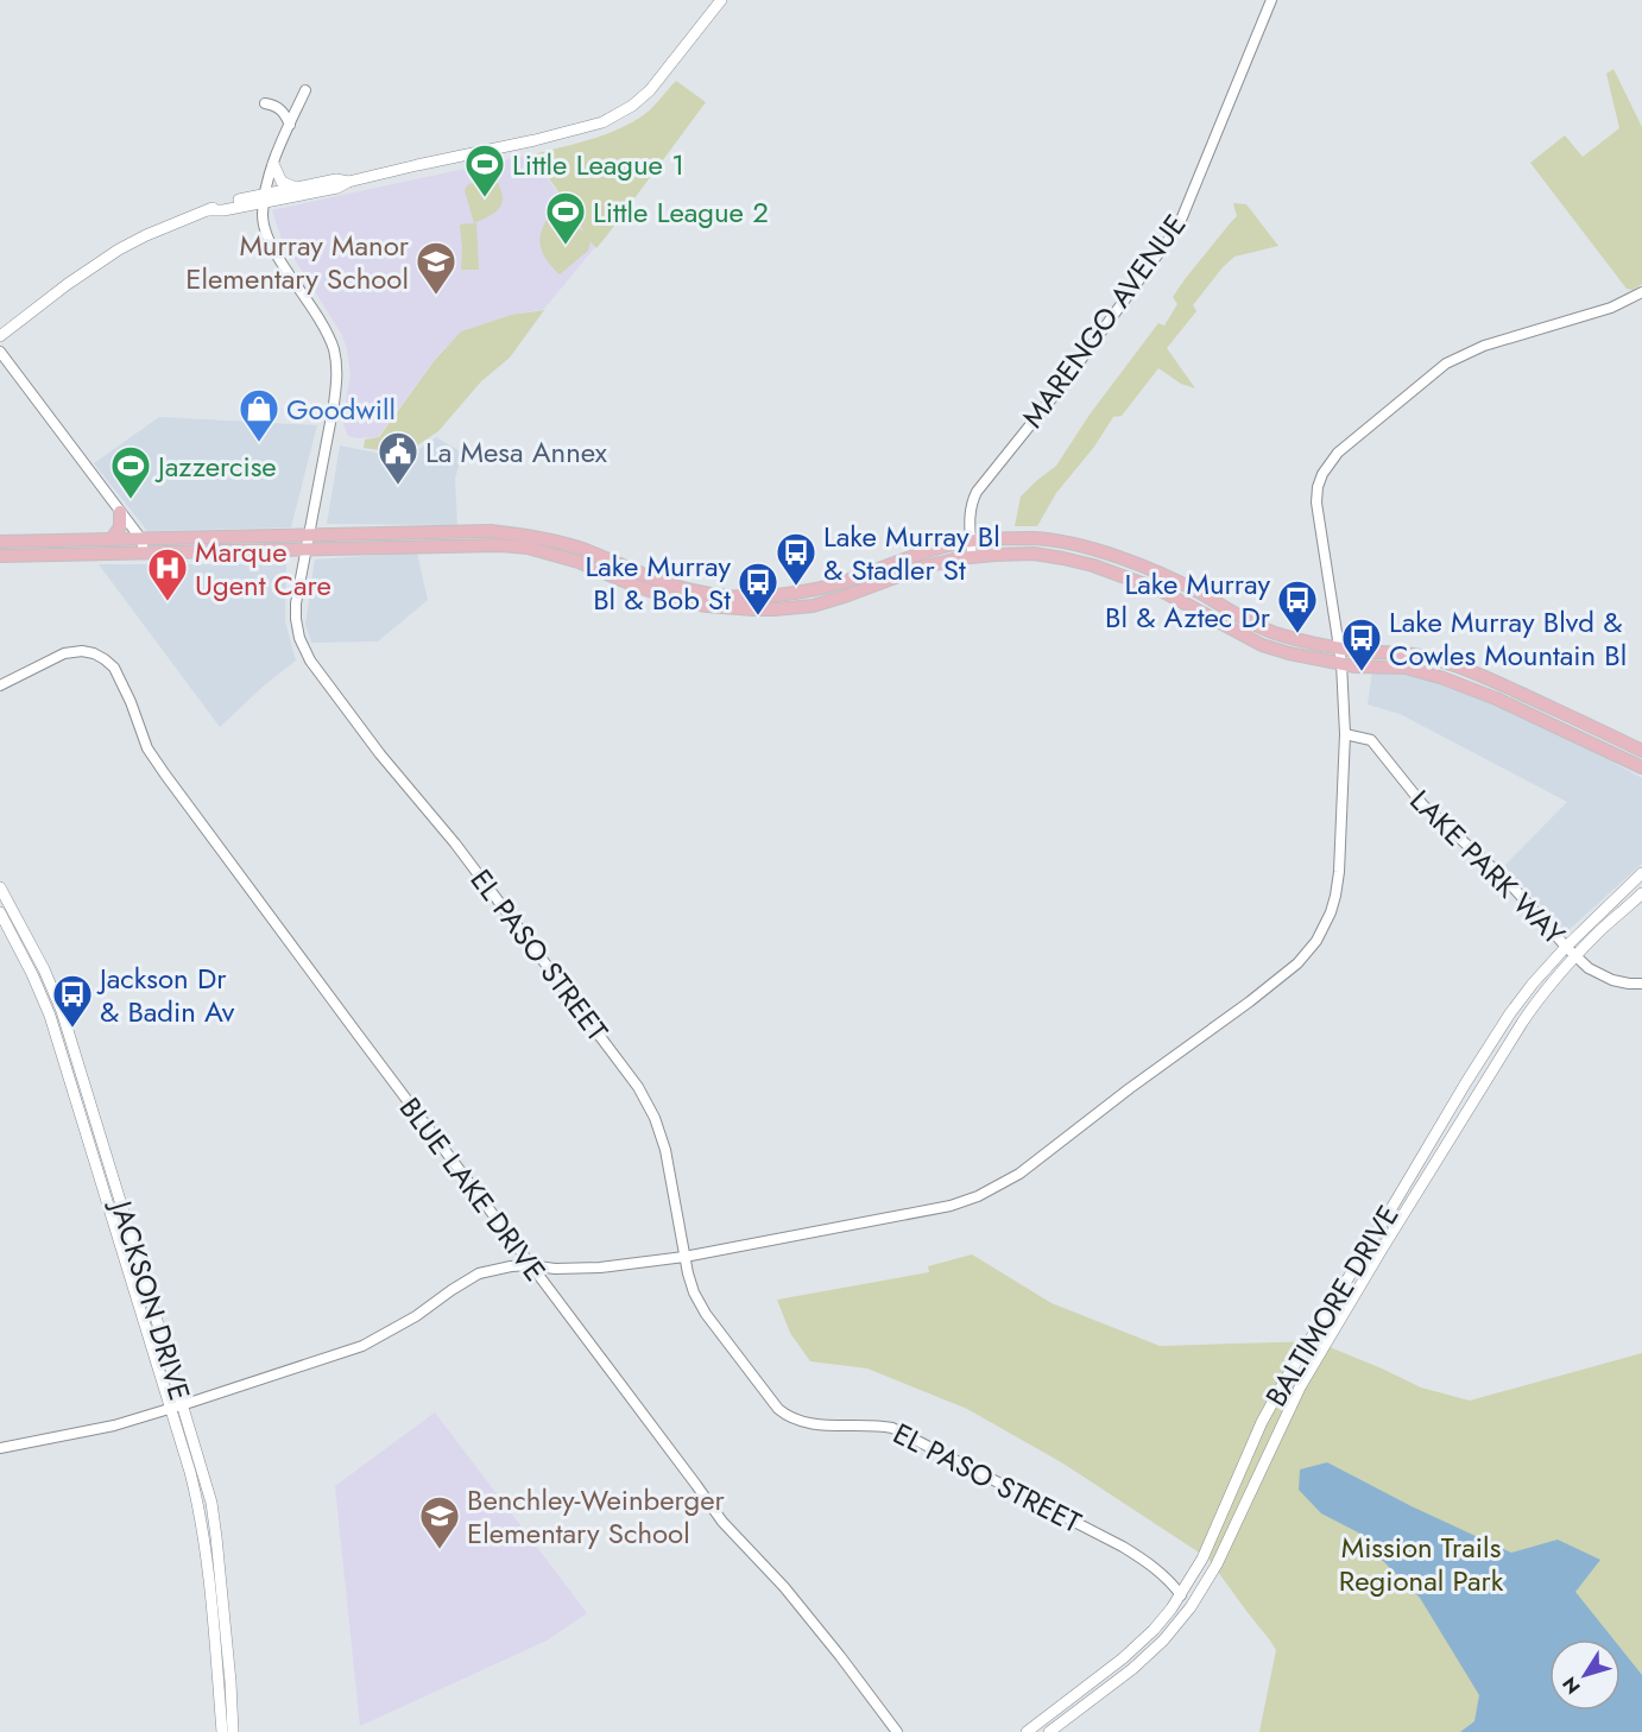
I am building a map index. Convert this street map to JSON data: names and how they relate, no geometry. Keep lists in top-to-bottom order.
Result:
{
  "streets": {
    "main road": ["JACKSON DRIVE", "BALTIMORE DRIVE"],
    "street": [
      "MARENGO AVENUE",
      "LAKE PARK WAY",
      "EL PASO STREET",
      "BLUE LAKE DRIVE"
    ]
  },
  "crossings": [
    ["LAKE PARK WAY", "BALTIMORE DRIVE"],
    ["EL PASO STREET", "BALTIMORE DRIVE"]
  ],
  "parks": ["Mission Trails Regional Park"],
  "places": {
    "sports": ["Little League 1", "Little League 2", "Jazzercise"],
    "school or university": ["Murray Manor Elementary School", "Benchley-Weinberger Elementary School"],
    "shop": ["Goodwill"],
    "public building": ["La Mesa Annex"],
    "bus stop": [
      "Lake Murray Bl & Stadler St",
      "Lake Murray Bl & Bob St",
      "Lake Murray Bl & Aztec Dr",
      "Lake Murray Blvd & Cowles Mountain Bl",
      "Jackson Dr & Badin Av"
    ],
    "hospital": ["Marque Ugent Care"]
  },
  "north": "bottom left"
}
